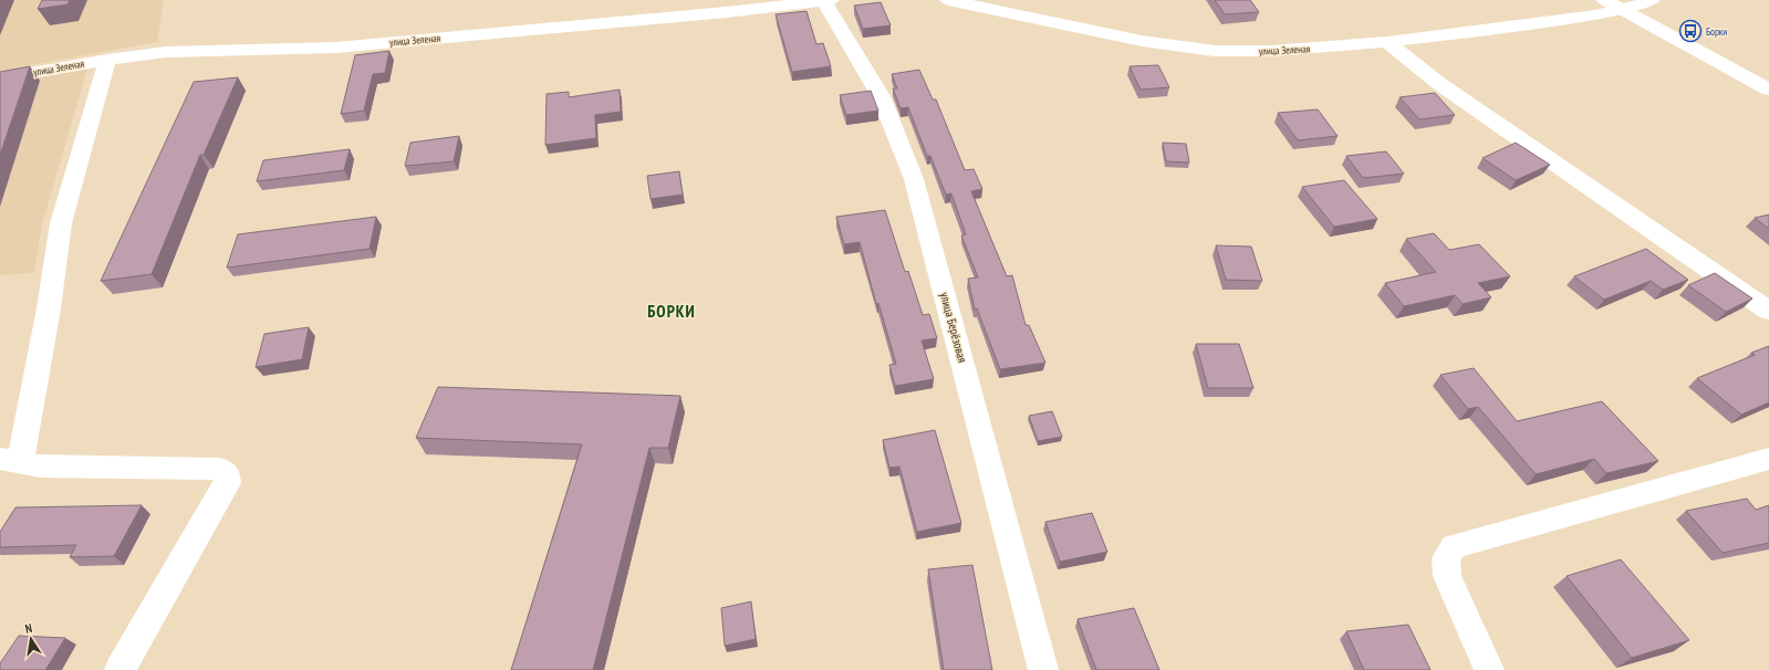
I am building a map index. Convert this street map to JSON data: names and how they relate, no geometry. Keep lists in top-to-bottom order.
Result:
{
  "streets": {
    "street": ["улица Зеленая", "улица Берёзовая"]
  },
  "crossings": [
    ["улица Зеленая", "улица Берёзовая"]
  ],
  "districts": ["БОРКИ"],
  "places": {
    "bus stop": ["Борки"]
  },
  "north": "top"
}
